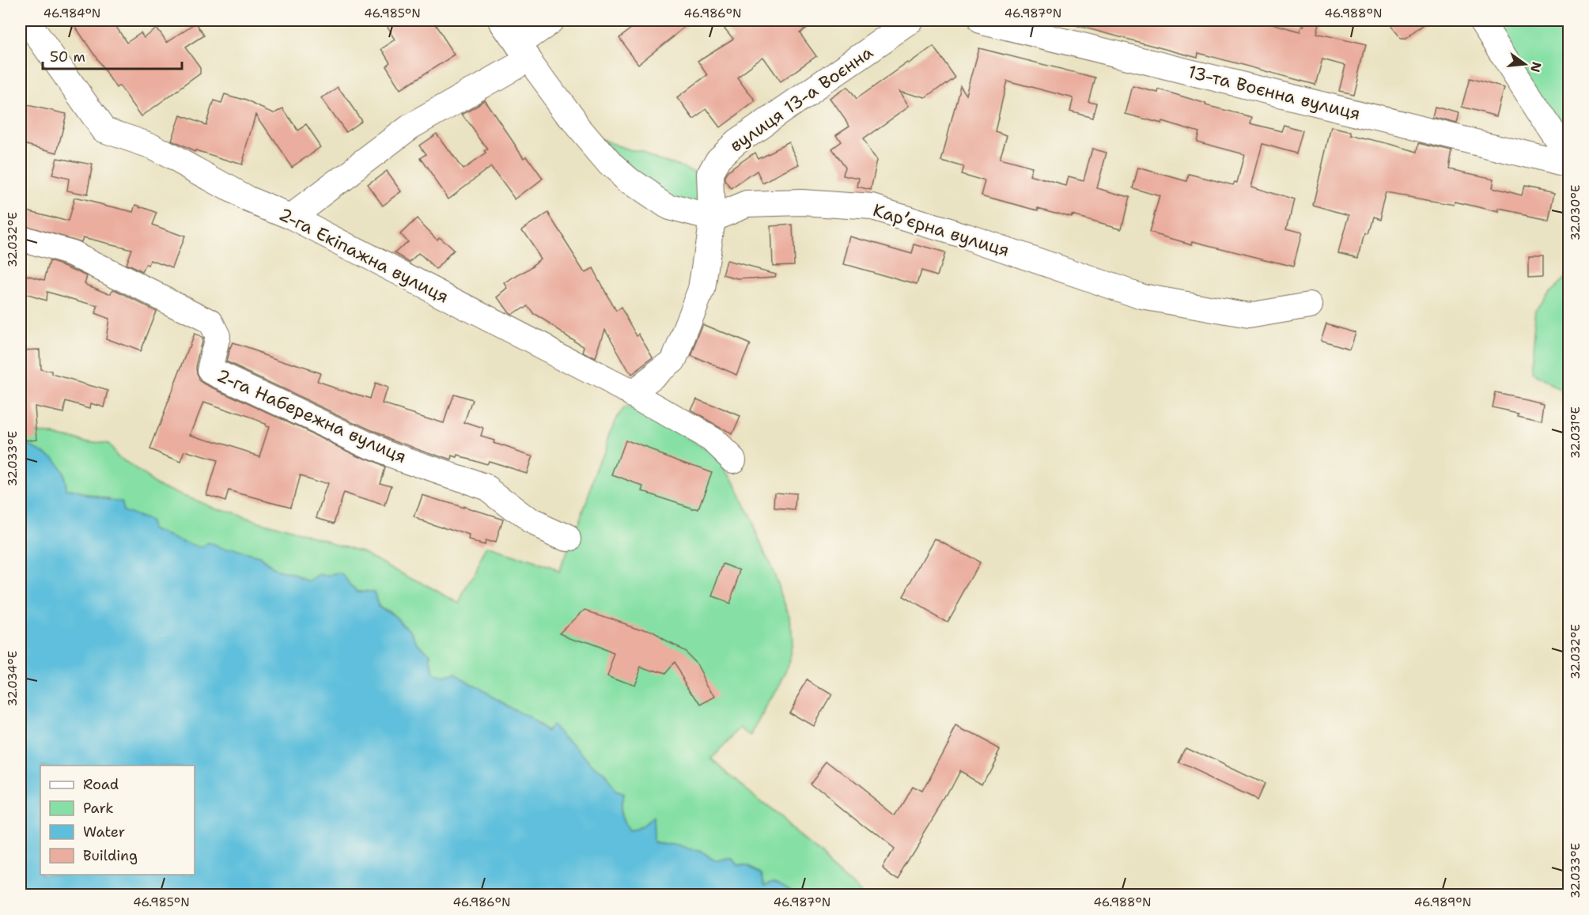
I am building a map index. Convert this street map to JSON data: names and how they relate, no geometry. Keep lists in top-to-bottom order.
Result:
{
  "streets": {
    "street": [
      "13-та Воєнна вулиця",
      "вулиця 13-а Воєнна",
      "Карʼєрна вулиця",
      "2-га Екіпажна вулиця",
      "2-га Набережна вулиця"
    ]
  },
  "crossings": [
    ["вулиця 13-а Воєнна", "Карʼєрна вулиця"]
  ],
  "legend": [
    "Road",
    "Park",
    "Water",
    "Building"
  ],
  "scale_bar": "50 m",
  "north": "right",
  "coordinates": [
    "46.984°N",
    "46.985°N",
    "46.986°N",
    "46.987°N",
    "46.988°N",
    "32.030°E",
    "32.032°E",
    "32.031°E",
    "32.033°E",
    "32.034°E",
    "46.989°N"
  ]
}
